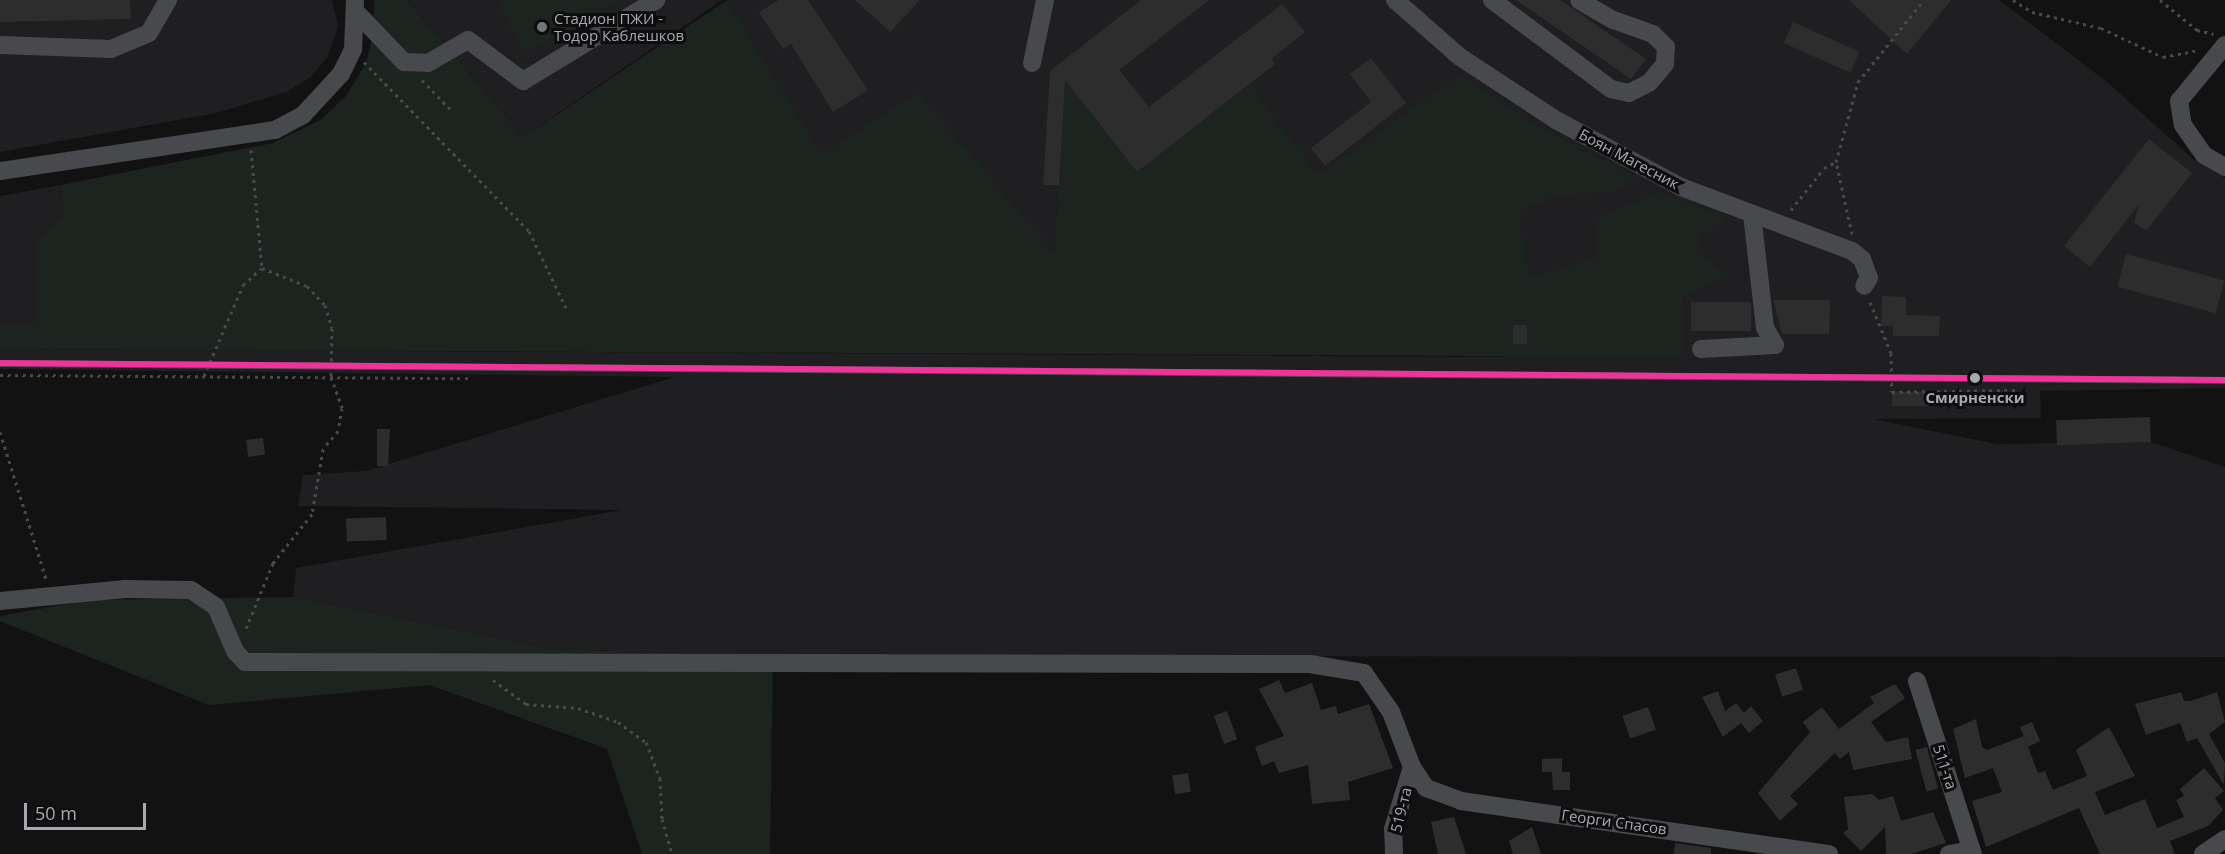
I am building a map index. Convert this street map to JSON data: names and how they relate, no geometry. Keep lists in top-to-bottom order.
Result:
{
  "streets": {
    "street": [
      "Боян Магесник",
      "511-та",
      "519-та",
      "Георги Спасов"
    ]
  },
  "crossings": [
    ["519-та", "Георги Спасов"]
  ],
  "places": ["Стадион ПЖИ - Тодор Каблешков", "Смирненски"],
  "scale_bar": "50 m"
}
